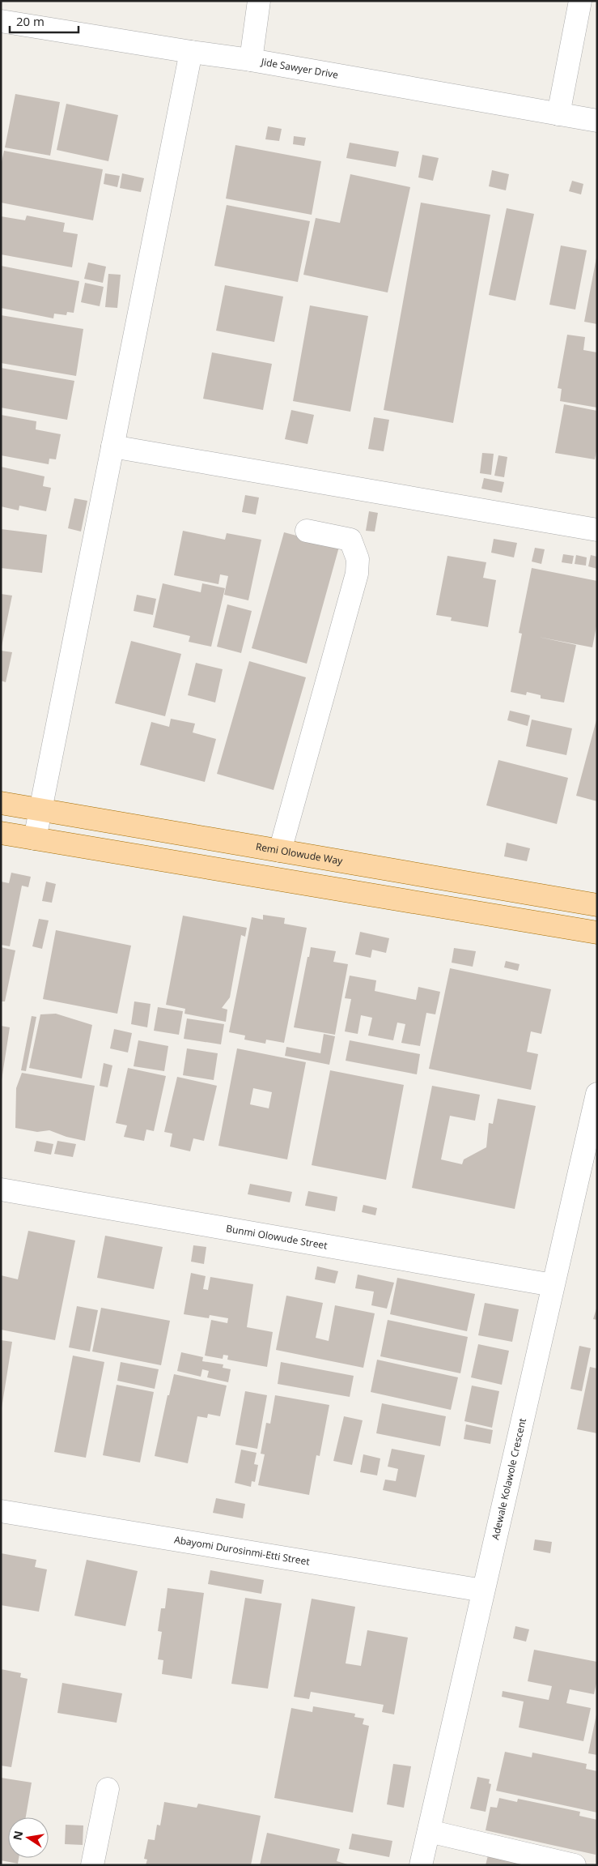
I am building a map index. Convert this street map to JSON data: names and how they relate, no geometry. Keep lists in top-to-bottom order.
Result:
{
  "streets": {
    "main road": ["Remi Olowude Way"],
    "street": [
      "Jide Sawyer Drive",
      "Bunmi Olowude Street",
      "Adewale Kolawole Crescent",
      "Abayomi Durosinmi-Etti Street"
    ]
  },
  "crossings": [
    ["Bunmi Olowude Street", "Adewale Kolawole Crescent"],
    ["Adewale Kolawole Crescent", "Abayomi Durosinmi-Etti Street"]
  ],
  "scale_bar": "20 m",
  "north": "left"
}
